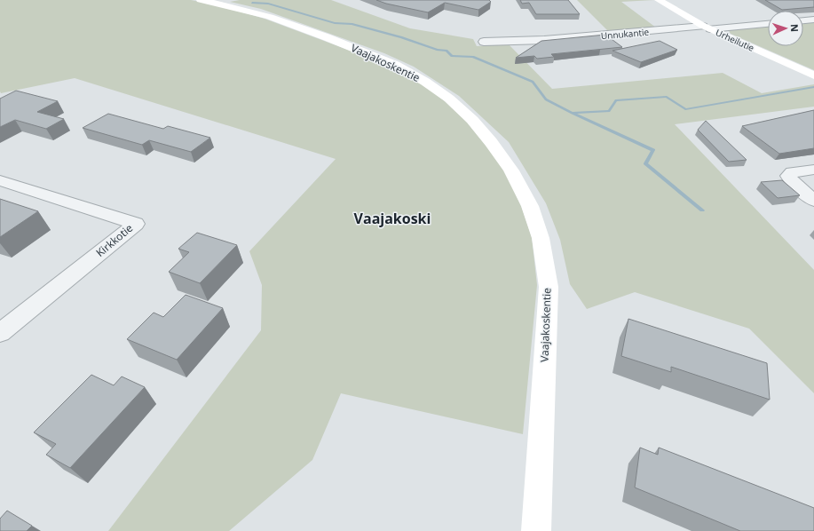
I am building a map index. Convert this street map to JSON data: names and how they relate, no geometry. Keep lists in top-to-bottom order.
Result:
{
  "streets": {
    "main road": ["Urheilutie", "Vaajakoskentie"],
    "street": ["Unnukantie", "Kirkkotie"]
  },
  "crossings": [
    ["Unnukantie", "Urheilutie"]
  ],
  "districts": ["Vaajakoski"],
  "north": "right"
}
